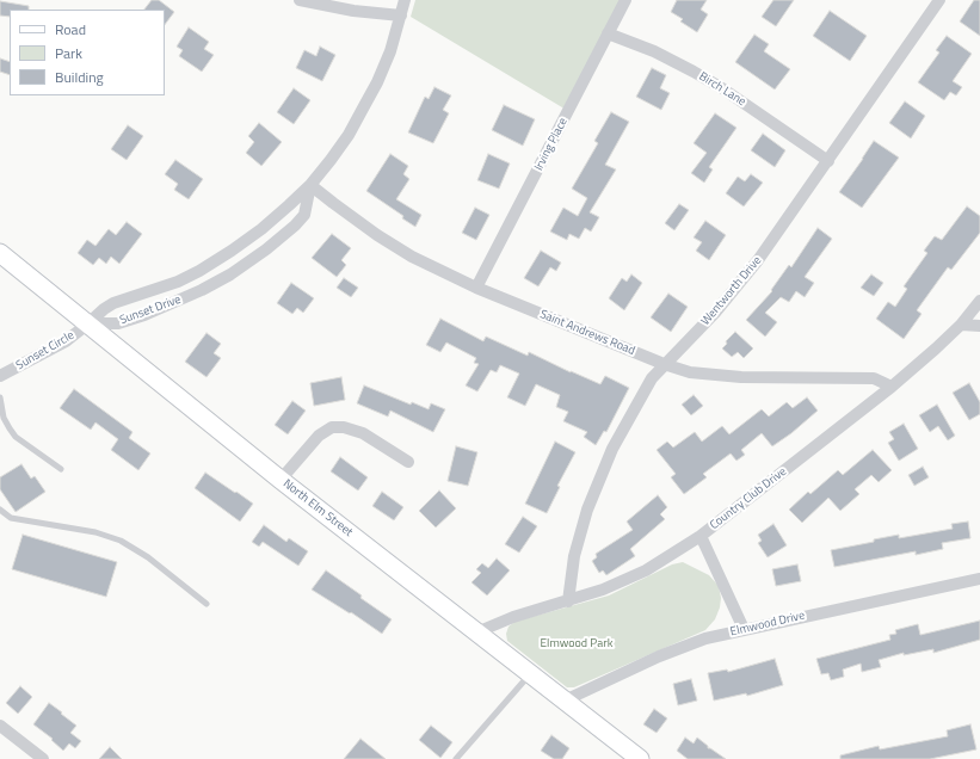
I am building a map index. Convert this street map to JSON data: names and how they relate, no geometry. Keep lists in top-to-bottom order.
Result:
{
  "streets": {
    "main road": ["North Elm Street"],
    "street": [
      "Birch Lane",
      "Irving Place",
      "Wentworth Drive",
      "Sunset Drive",
      "Saint Andrews Road",
      "Sunset Circle",
      "Country Club Drive",
      "Elmwood Drive"
    ]
  },
  "crossings": [
    ["Birch Lane", "Irving Place"],
    ["Birch Lane", "Wentworth Drive"],
    ["Irving Place", "Saint Andrews Road"],
    ["Wentworth Drive", "Saint Andrews Road"],
    ["Wentworth Drive", "Country Club Drive"],
    ["Sunset Drive", "Saint Andrews Road"],
    ["Sunset Drive", "Sunset Circle"],
    ["Sunset Drive", "North Elm Street"],
    ["Saint Andrews Road", "Country Club Drive"],
    ["Sunset Circle", "North Elm Street"],
    ["Country Club Drive", "North Elm Street"],
    ["North Elm Street", "Elmwood Drive"]
  ],
  "parks": ["Elmwood Park"],
  "legend": ["Road", "Park", "Building"]
}
